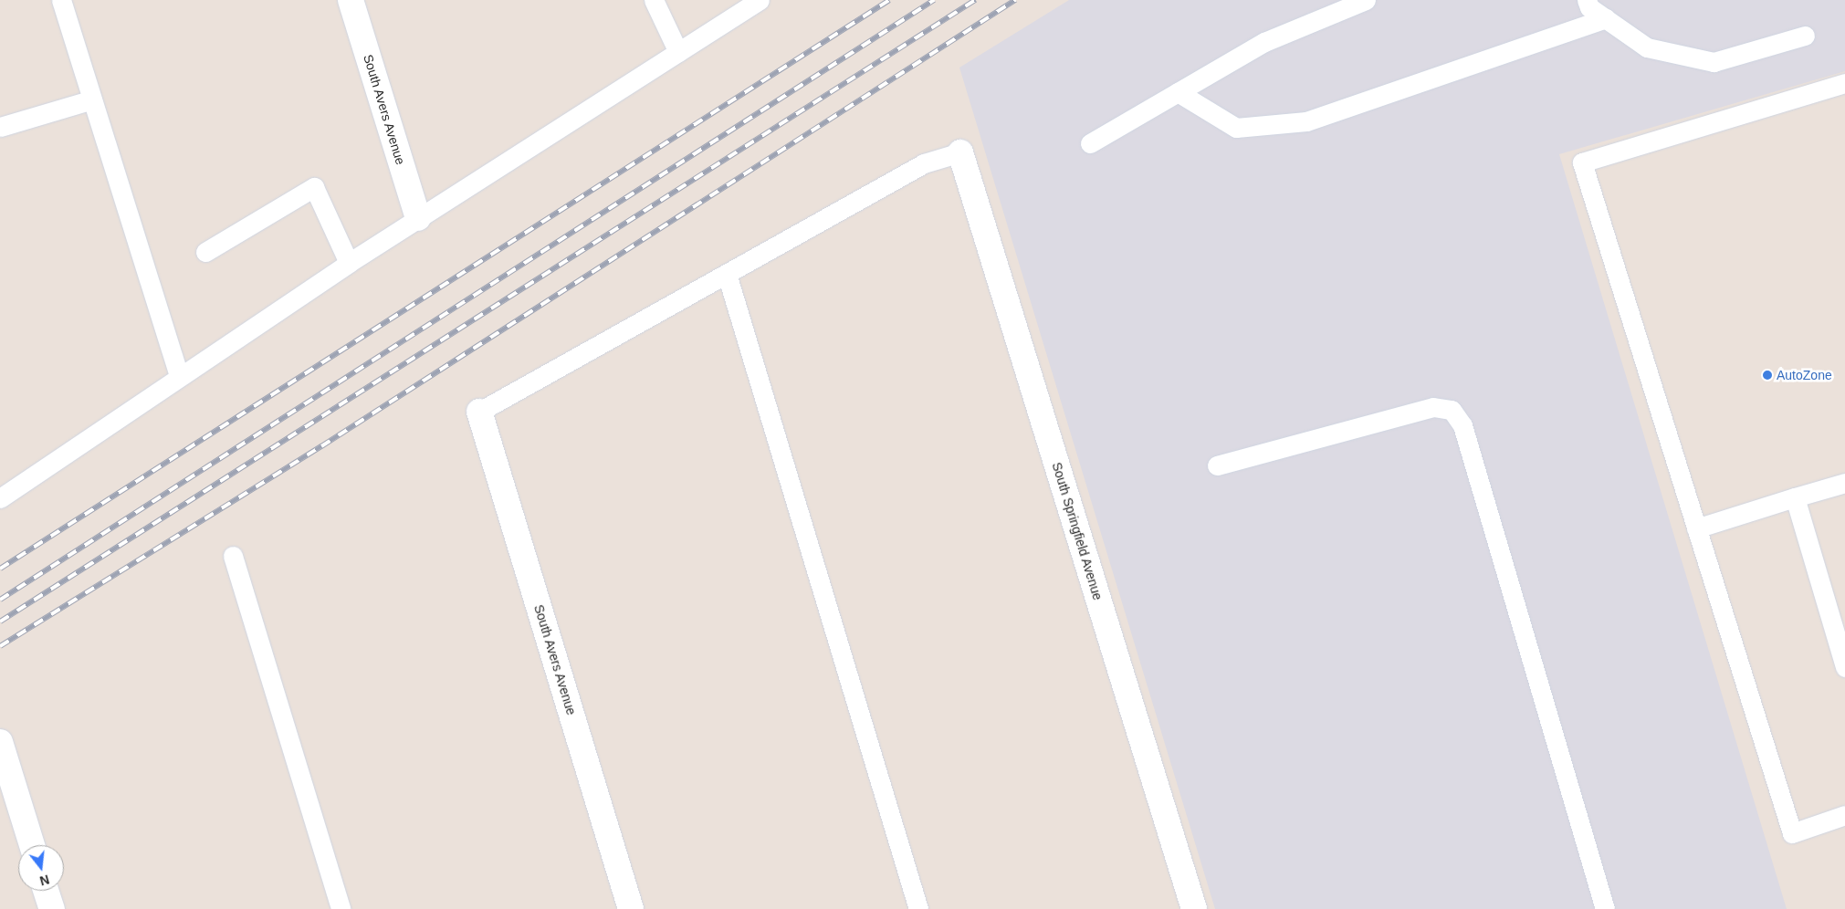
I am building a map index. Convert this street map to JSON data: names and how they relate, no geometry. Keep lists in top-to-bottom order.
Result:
{
  "streets": {
    "street": ["South Avers Avenue", "South Springfield Avenue"]
  },
  "places": ["AutoZone"],
  "north": "bottom"
}
